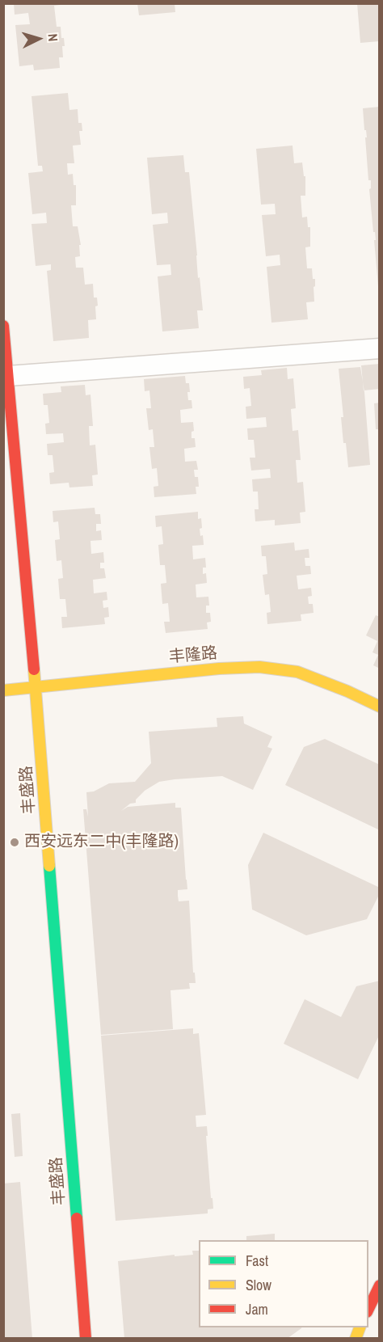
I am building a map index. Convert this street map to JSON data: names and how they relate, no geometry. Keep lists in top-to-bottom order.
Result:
{
  "streets": {
    "street": ["丰隆路", "丰盛路"]
  },
  "crossings": [
    ["丰隆路", "丰盛路"]
  ],
  "places": ["西安远东二中(丰隆路)"],
  "legend": ["Fast", "Slow", "Jam"],
  "north": "right"
}
